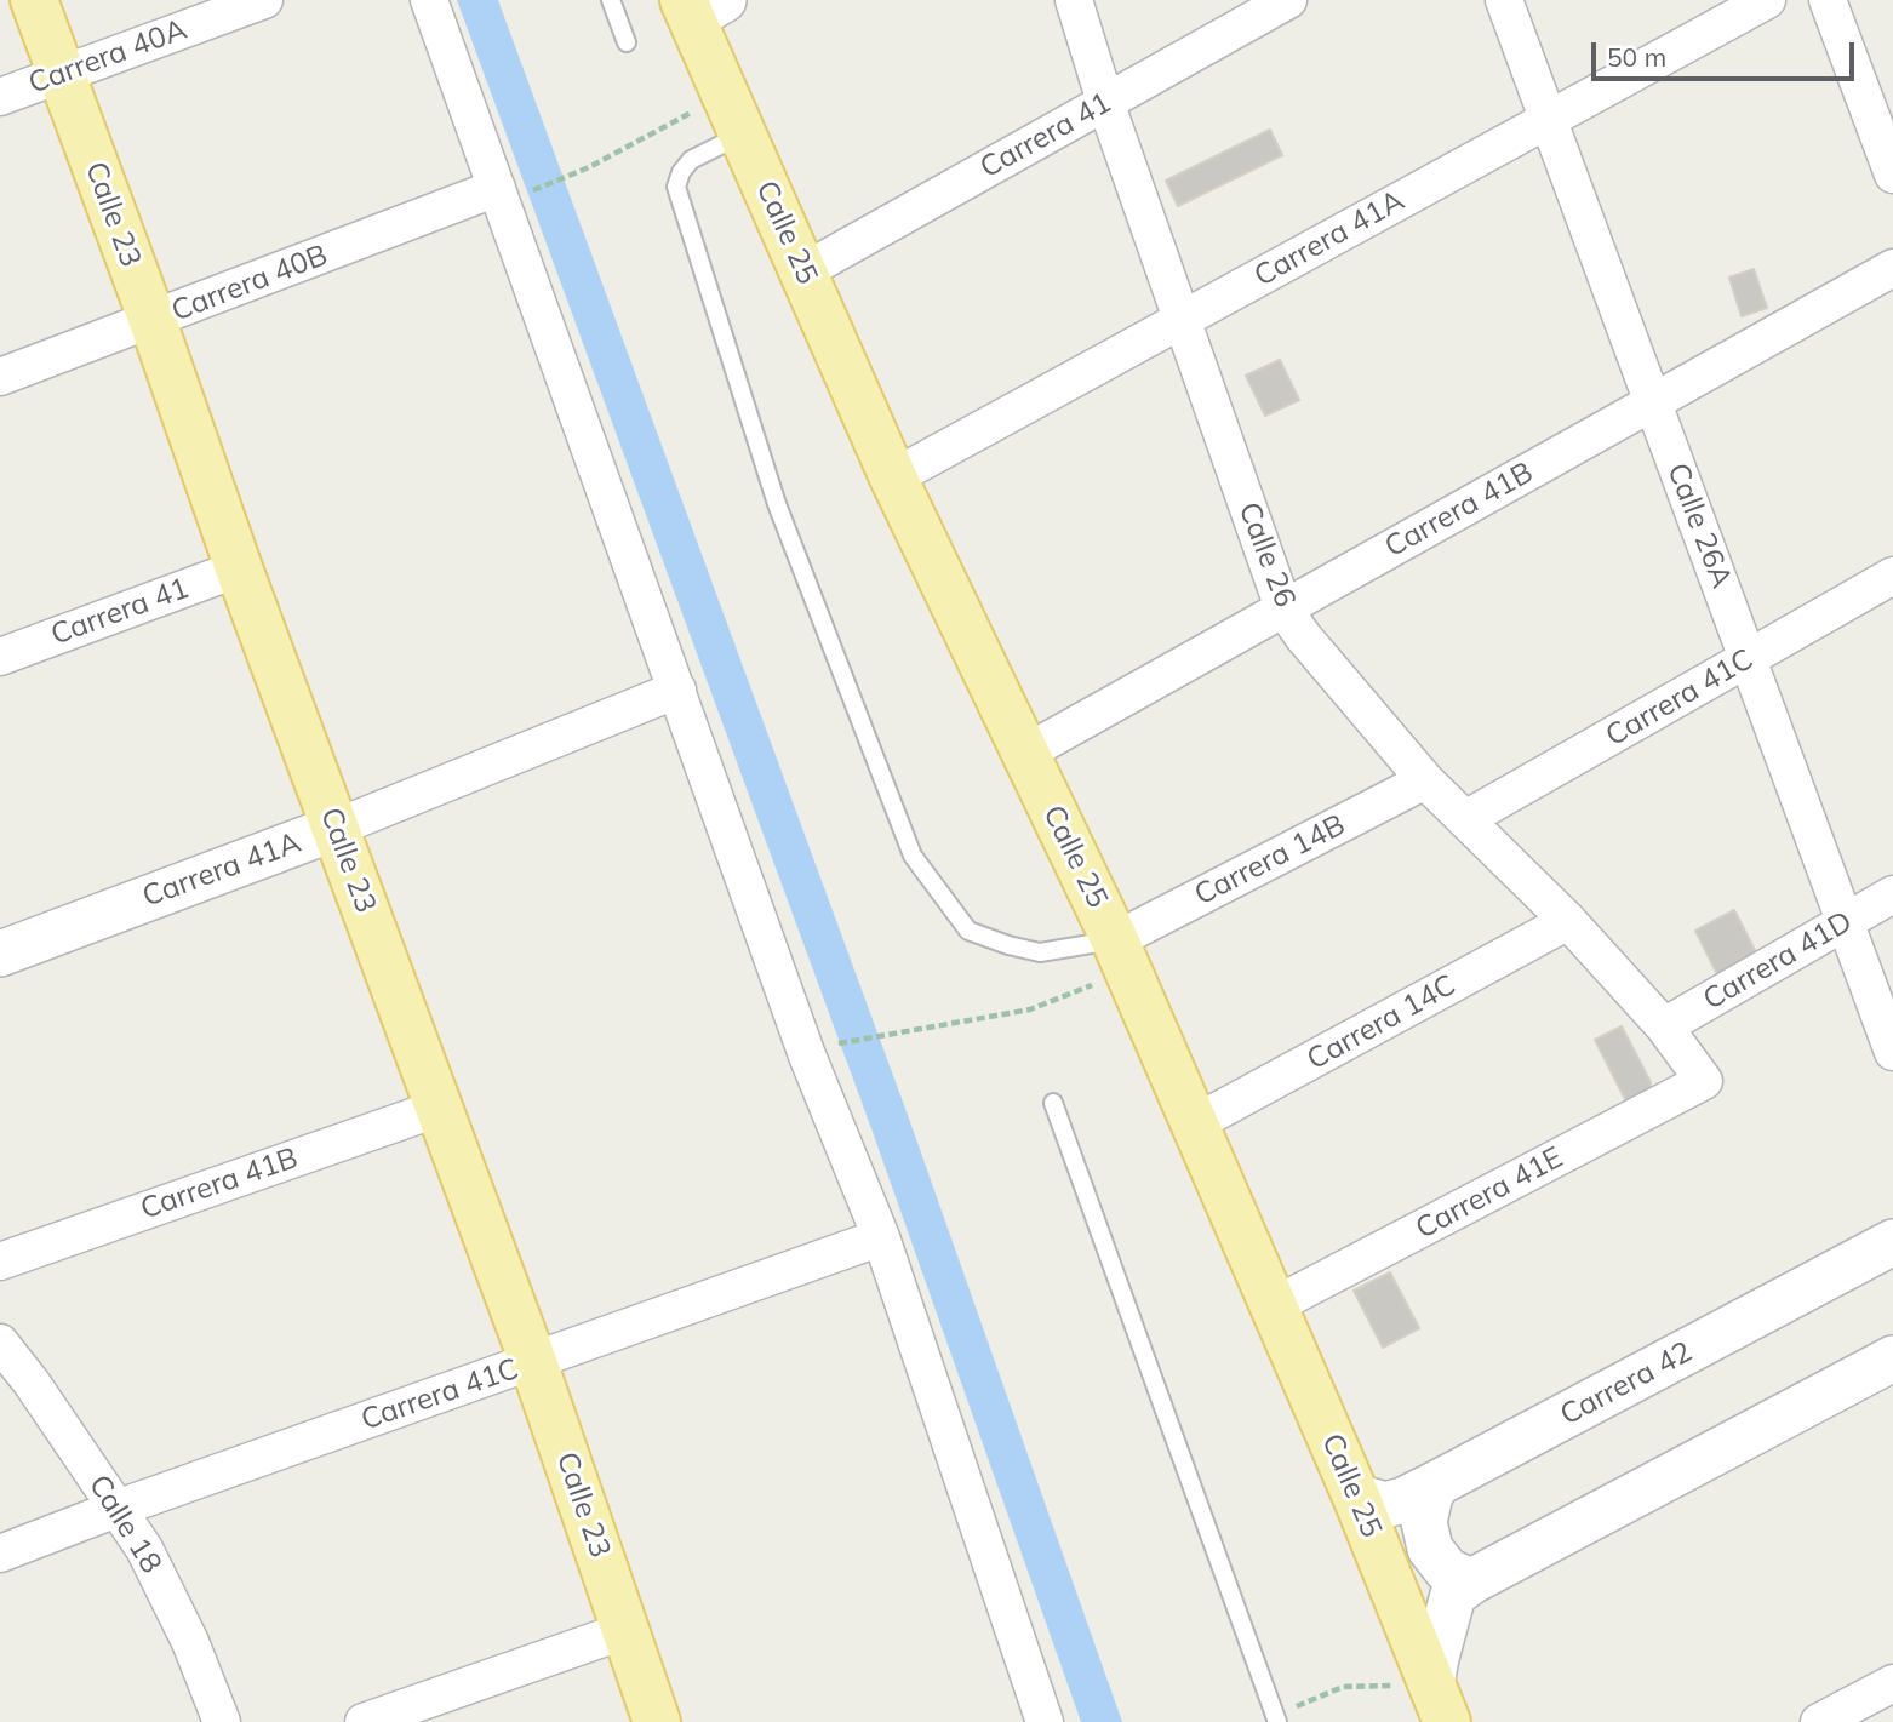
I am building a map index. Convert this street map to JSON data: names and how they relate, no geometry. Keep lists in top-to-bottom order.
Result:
{
  "streets": {
    "main road": ["Calle 23", "Calle 25"],
    "street": [
      "Carrera 40A",
      "Carrera 41",
      "Carrera 41A",
      "Carrera 40B",
      "Carrera 41B",
      "Calle 26A",
      "Calle 26",
      "Carrera 41C",
      "Carrera 14B",
      "Carrera 41D",
      "Carrera 14C",
      "Carrera 41E",
      "Carrera 42",
      "Calle 18"
    ]
  },
  "crossings": [
    ["Carrera 40A", "Calle 23"],
    ["Carrera 41", "Calle 23"],
    ["Carrera 41", "Calle 25"],
    ["Carrera 41", "Calle 26"],
    ["Calle 23", "Carrera 41A"],
    ["Calle 23", "Carrera 40B"],
    ["Calle 23", "Carrera 41B"],
    ["Calle 23", "Carrera 41C"],
    ["Calle 25", "Carrera 41A"],
    ["Calle 25", "Carrera 41B"],
    ["Calle 25", "Carrera 14B"],
    ["Calle 25", "Carrera 14C"],
    ["Calle 25", "Carrera 41E"],
    ["Calle 25", "Carrera 42"],
    ["Carrera 41A", "Calle 26A"],
    ["Carrera 41A", "Calle 26"],
    ["Carrera 41B", "Calle 26A"],
    ["Carrera 41B", "Calle 26"],
    ["Calle 26A", "Carrera 41C"],
    ["Calle 26A", "Carrera 41D"],
    ["Calle 26", "Carrera 41C"],
    ["Calle 26", "Carrera 14B"],
    ["Calle 26", "Carrera 41D"],
    ["Calle 26", "Carrera 14C"],
    ["Calle 26", "Carrera 41E"],
    ["Carrera 41C", "Calle 18"]
  ],
  "scale_bar": "50 m"
}
